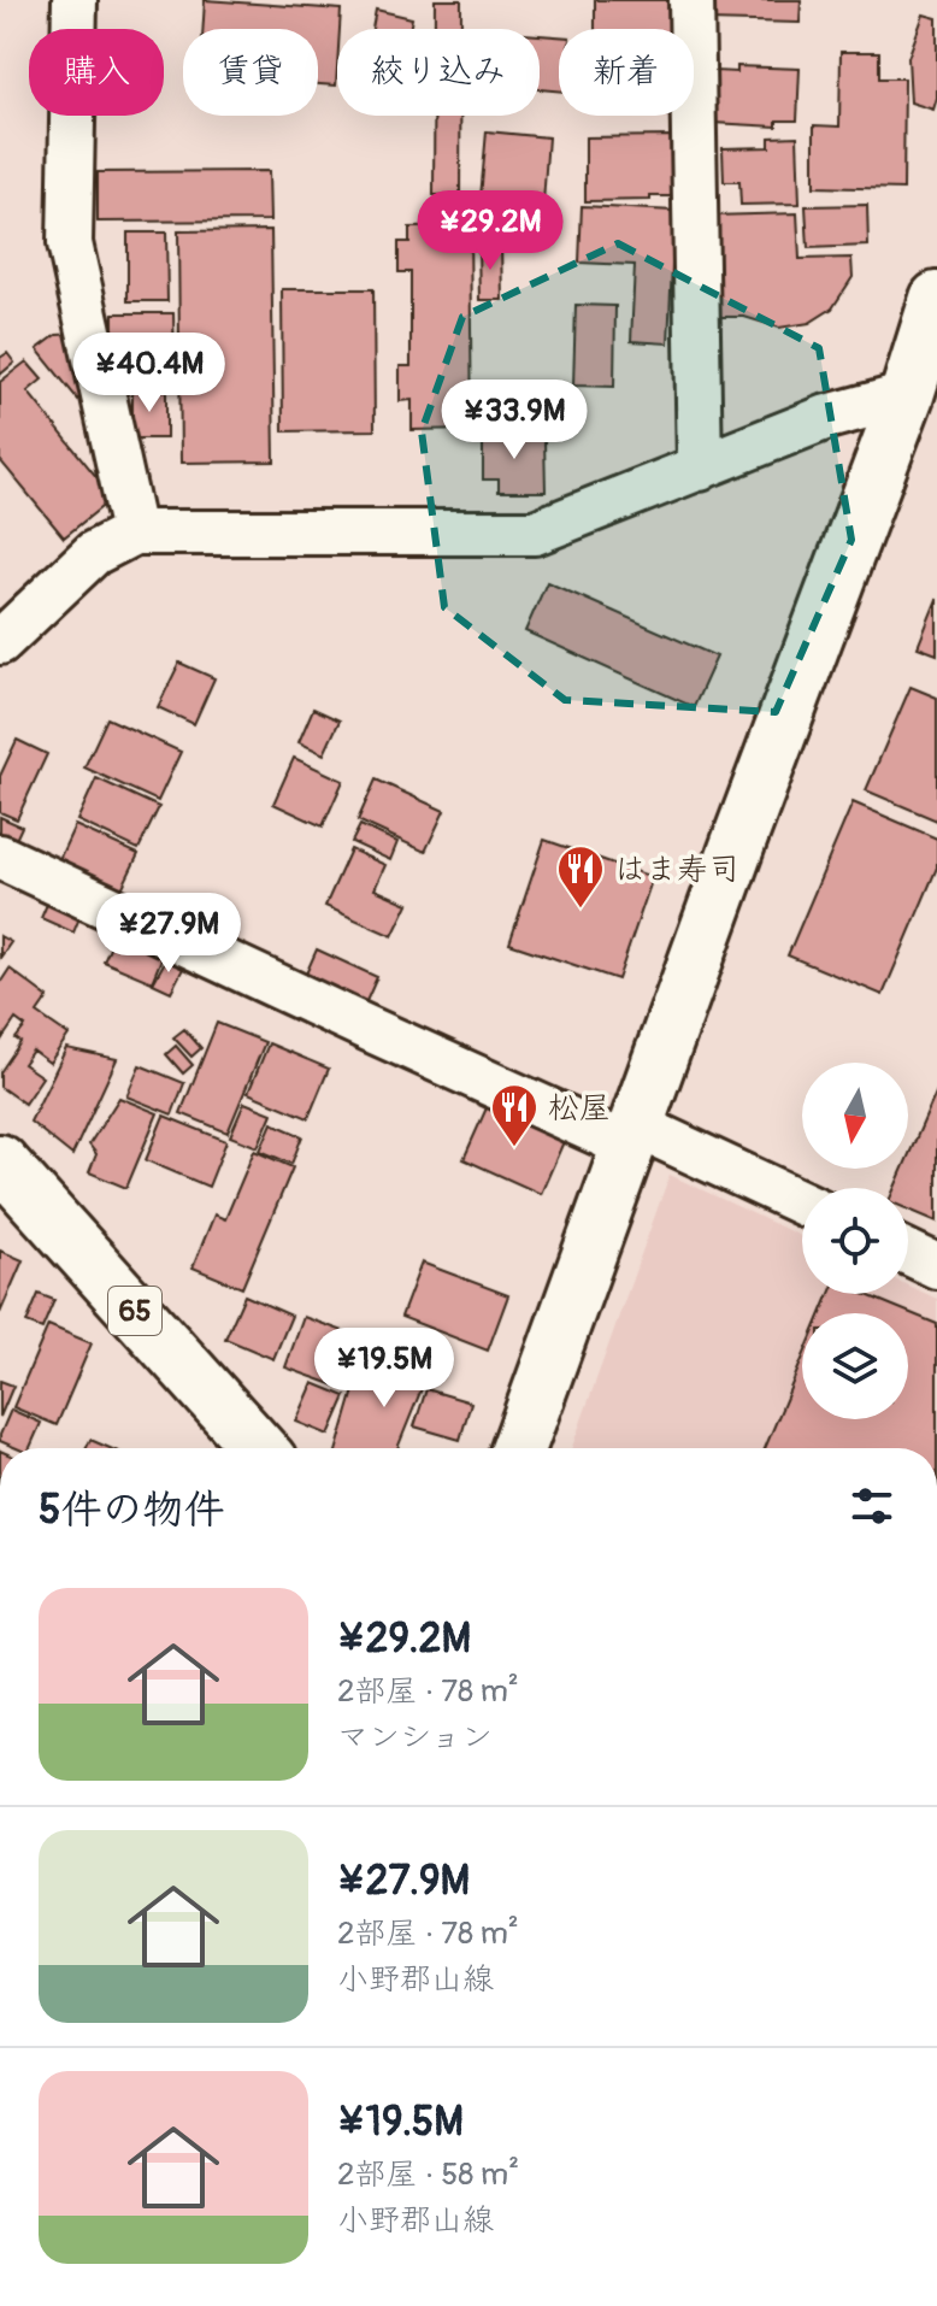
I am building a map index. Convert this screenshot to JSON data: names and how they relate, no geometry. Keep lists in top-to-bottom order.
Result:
{
  "streets": {
    "street": ["65"]
  },
  "places": {
    "restaurant": ["はま寿司", "松屋"]
  },
  "north": "bottom",
  "page": {
    "chip": [
      "購入",
      "賃貸",
      "絞り込み",
      "新着"
    ],
    "price": [
      "¥29.2M",
      "¥40.4M",
      "¥33.9M",
      "¥27.9M",
      "¥19.5M"
    ],
    "heading": "5件の物件",
    "list": [
      {
        "name": "¥29.2M",
        "note": "2部屋 · 78 m² · マンション"
      },
      {
        "name": "¥27.9M",
        "note": "2部屋 · 78 m² · 小野郡山線"
      },
      {
        "name": "¥19.5M",
        "note": "2部屋 · 58 m² · 小野郡山線"
      }
    ]
  }
}
